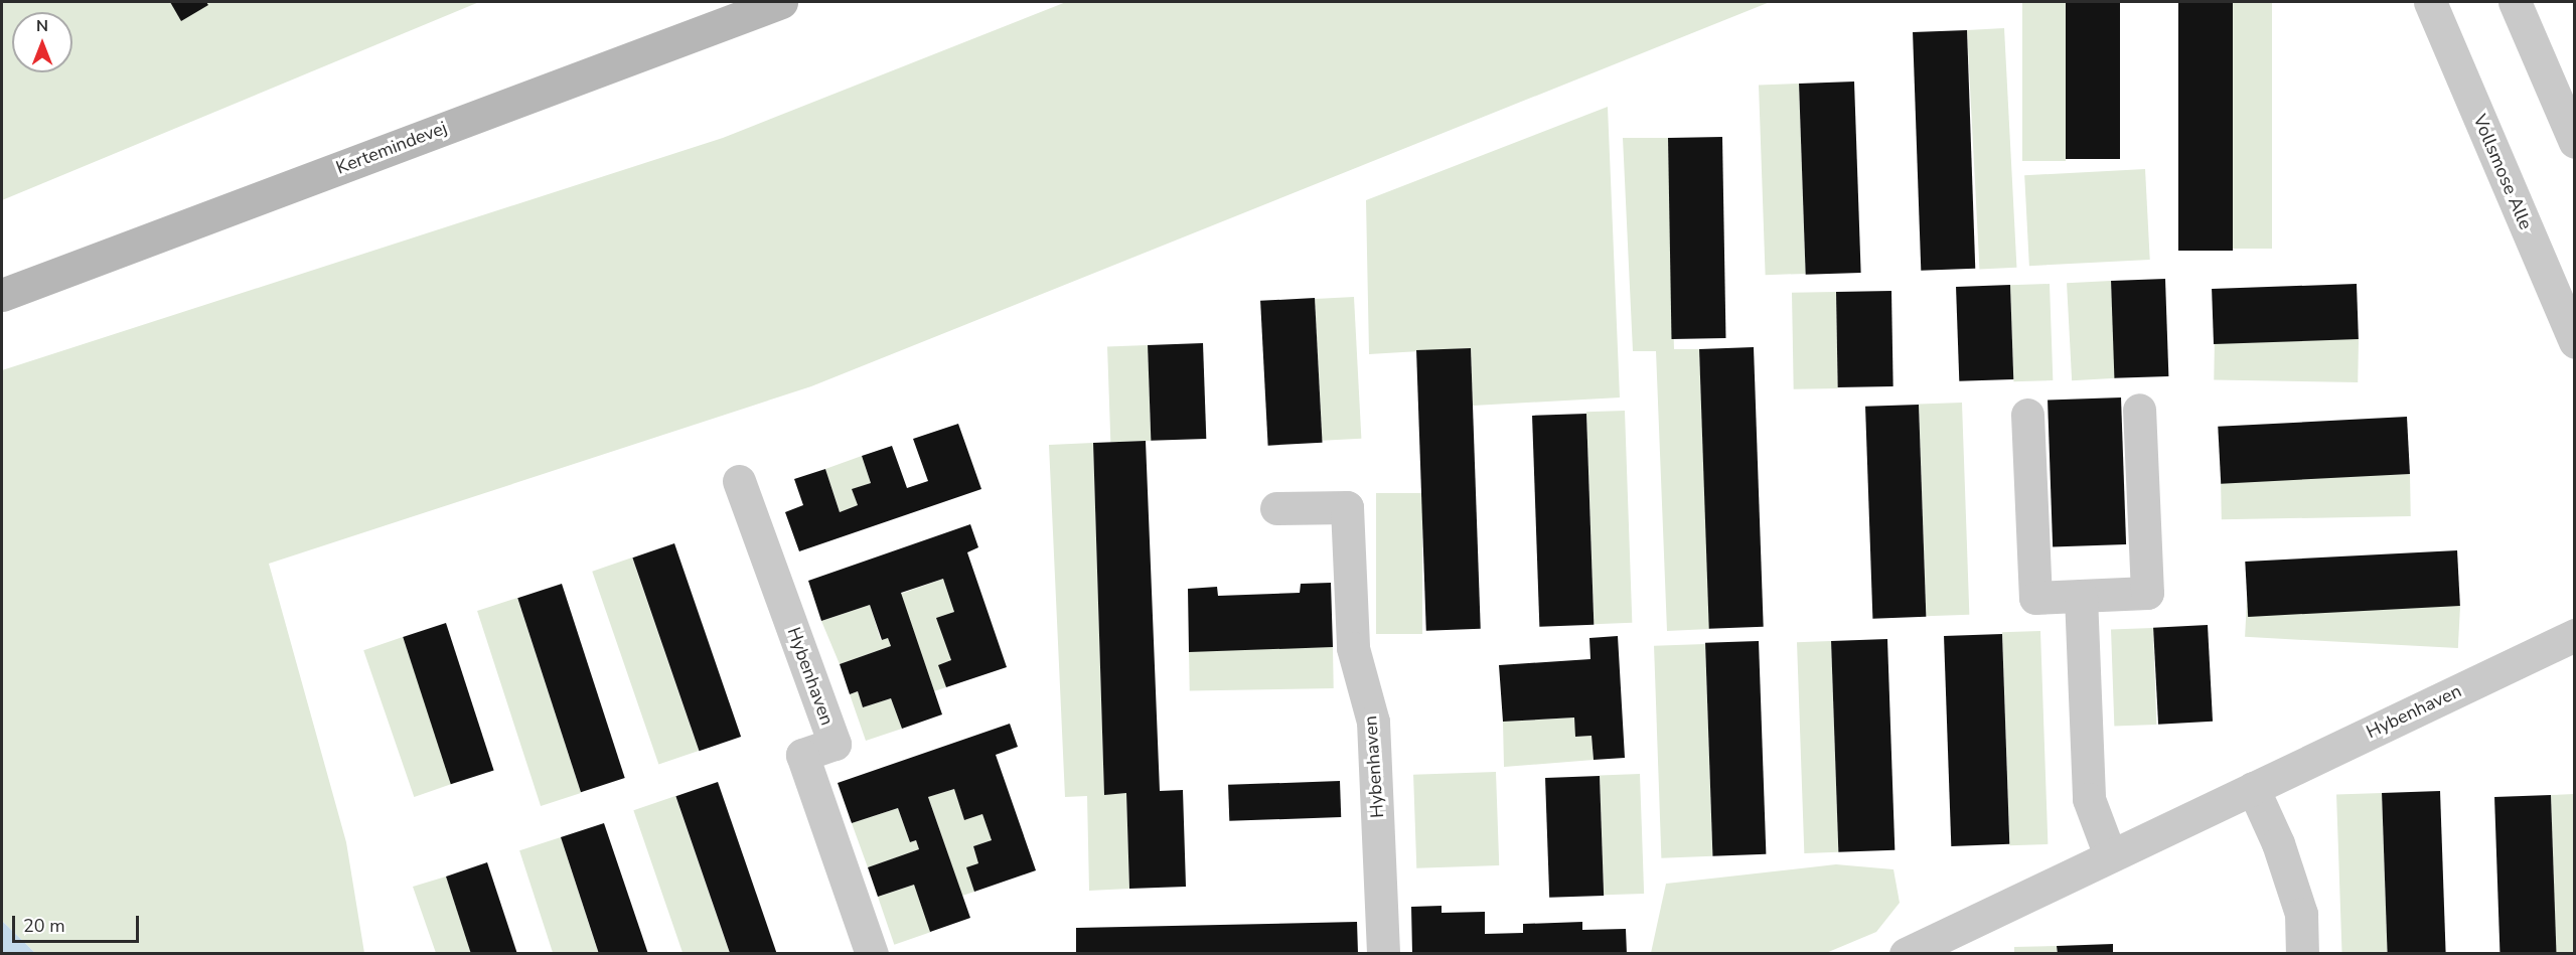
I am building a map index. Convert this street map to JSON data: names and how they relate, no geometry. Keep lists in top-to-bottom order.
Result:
{
  "streets": {
    "main road": ["Kertemindevej"],
    "street": ["Vollsmose Alle", "Hybenhaven"]
  },
  "scale_bar": "20 m",
  "north": "top"
}
